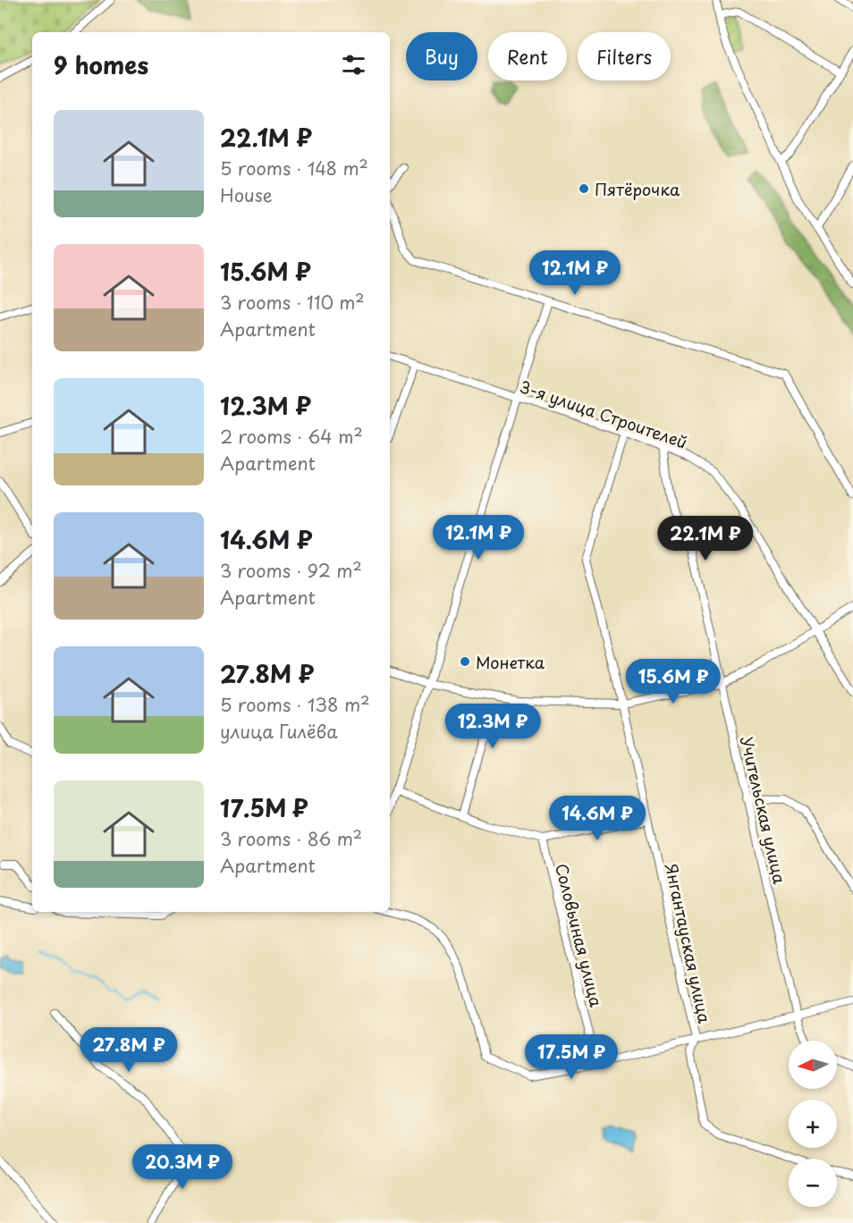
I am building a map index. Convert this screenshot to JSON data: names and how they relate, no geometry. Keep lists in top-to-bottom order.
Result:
{
  "streets": {
    "street": [
      "3-я улица Строителей",
      "Учительская улица",
      "Соловьиная улица",
      "Янгантауская улица"
    ]
  },
  "crossings": [
    ["3-я улица Строителей", "Учительская улица"],
    ["3-я улица Строителей", "Янгантауская улица"]
  ],
  "places": ["Пятёрочка", "Монетка"],
  "north": "left",
  "page": {
    "chip": ["Buy", "Rent", "Filters"],
    "heading": "9 homes",
    "list": [
      {
        "name": "22.1M ₽",
        "note": "5 rooms · 148 m² · House"
      },
      {
        "name": "15.6M ₽",
        "note": "3 rooms · 110 m² · Apartment"
      },
      {
        "name": "12.3M ₽",
        "note": "2 rooms · 64 m² · Apartment"
      },
      {
        "name": "14.6M ₽",
        "note": "3 rooms · 92 m² · Apartment"
      },
      {
        "name": "27.8M ₽",
        "note": "5 rooms · 138 m² · улица Гилёва"
      },
      {
        "name": "17.5M ₽",
        "note": "3 rooms · 86 m² · Apartment"
      }
    ],
    "price": [
      "12.1M ₽",
      "12.1M ₽",
      "22.1M ₽",
      "15.6M ₽",
      "12.3M ₽",
      "14.6M ₽",
      "27.8M ₽",
      "17.5M ₽",
      "20.3M ₽"
    ],
    "map_buttons": ["+", "−"]
  }
}
